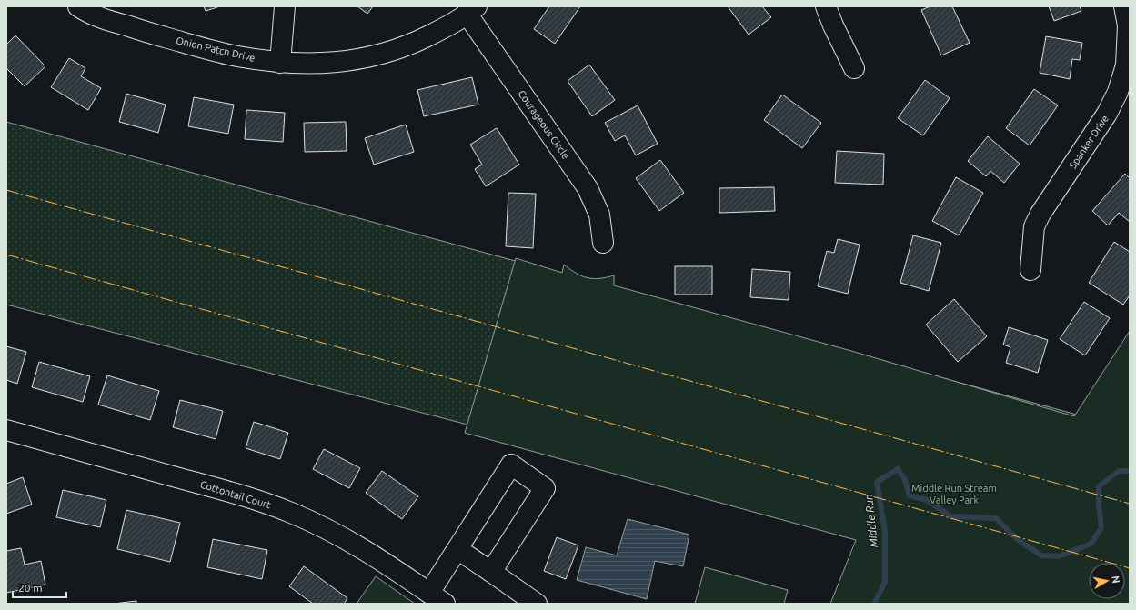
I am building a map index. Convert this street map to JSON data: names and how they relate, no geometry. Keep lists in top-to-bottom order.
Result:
{
  "streets": {
    "street": [
      "Onion Patch Drive",
      "Courageous Circle",
      "Spanker Drive",
      "Cottontail Court"
    ]
  },
  "crossings": [
    ["Onion Patch Drive", "Courageous Circle"]
  ],
  "water": ["Middle Run"],
  "parks": ["Middle Run Stream Valley Park"],
  "scale_bar": "20 m",
  "north": "right"
}
